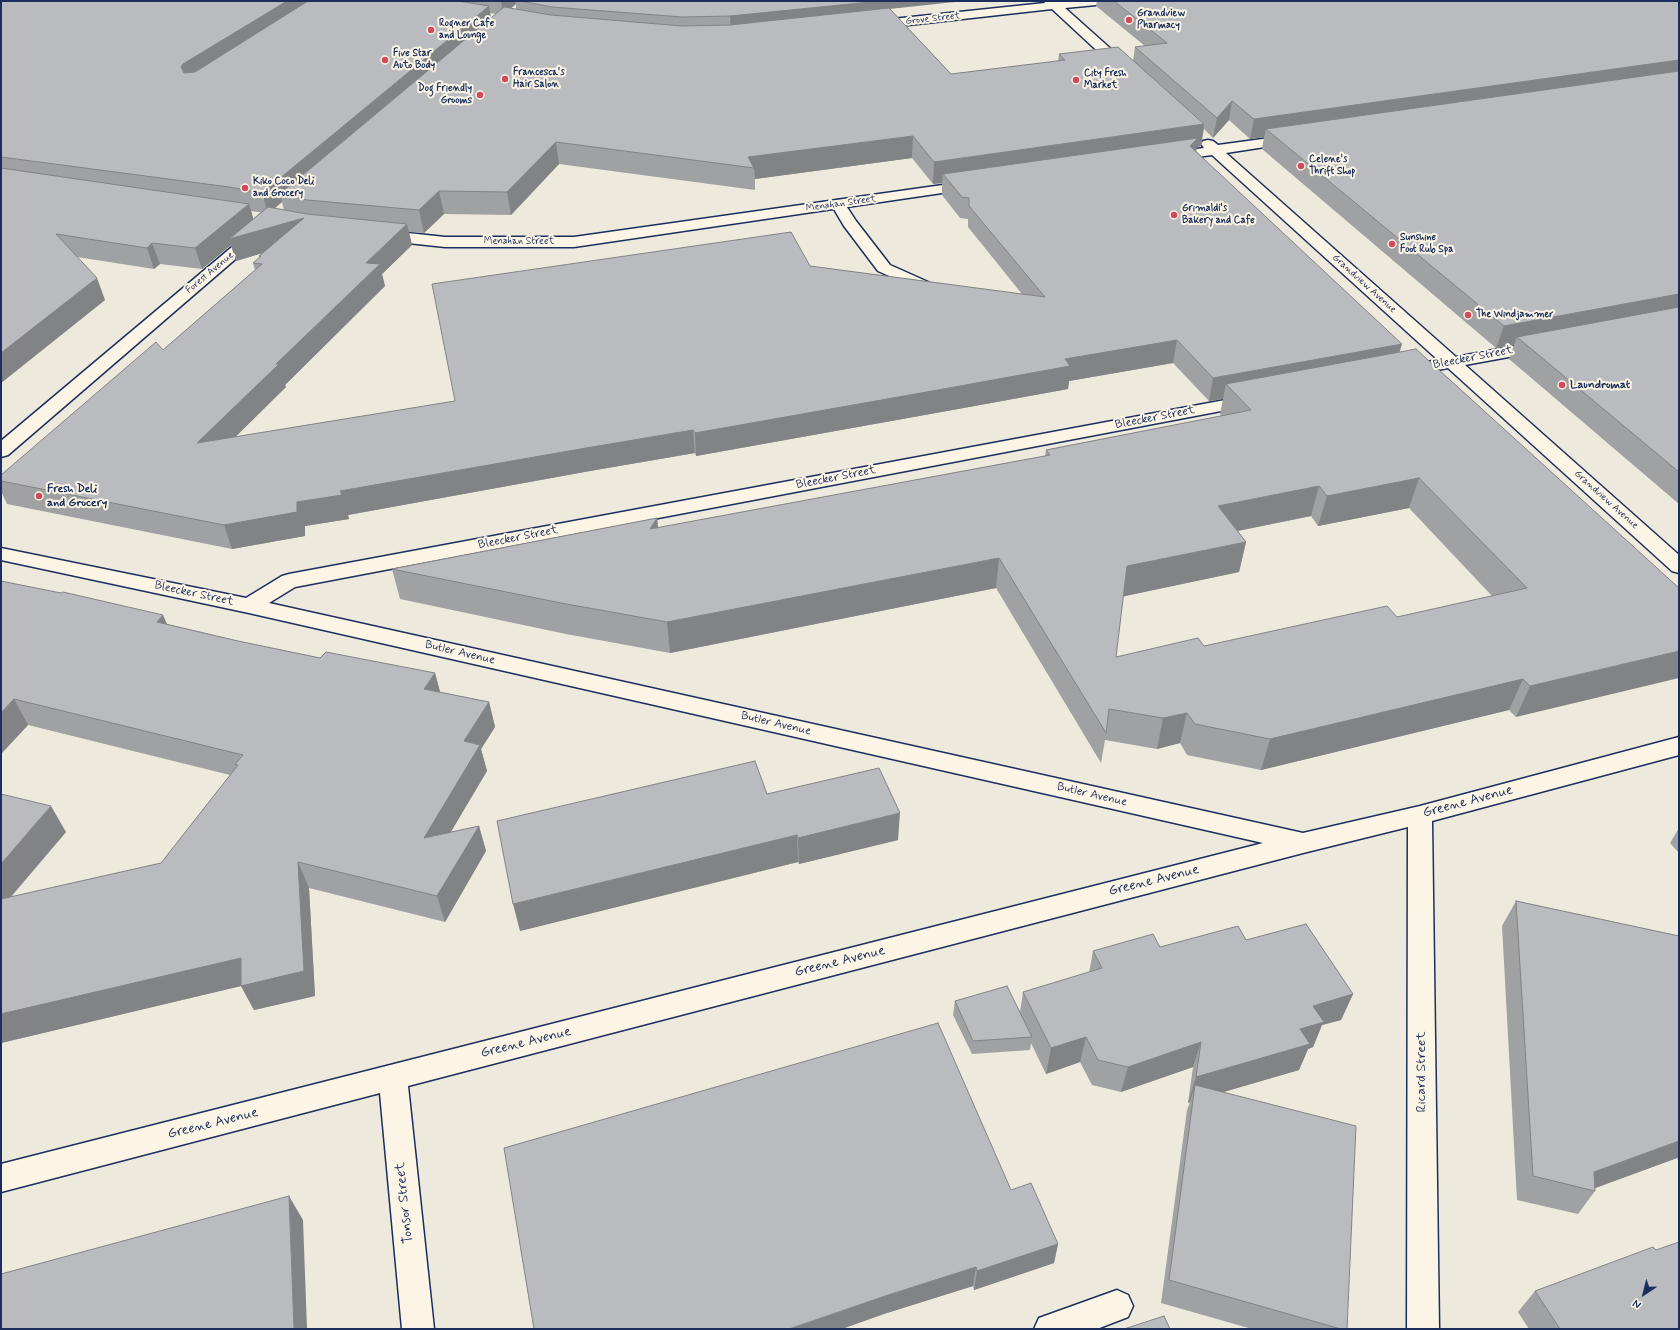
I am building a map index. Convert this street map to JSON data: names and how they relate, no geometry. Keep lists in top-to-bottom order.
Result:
{
  "streets": {
    "street": [
      "Grove Street",
      "Menahan Street",
      "Forest Avenue",
      "Grandview Avenue",
      "Bleecker Street",
      "Butler Avenue",
      "Greene Avenue",
      "Ricard Street",
      "Tonsor Street"
    ]
  },
  "crossings": [
    ["Grandview Avenue", "Bleecker Street"],
    ["Bleecker Street", "Butler Avenue"],
    ["Butler Avenue", "Greene Avenue"],
    ["Greene Avenue", "Ricard Street"],
    ["Greene Avenue", "Tonsor Street"]
  ],
  "places": [
    "Grandview Pharmacy",
    "Rogner Cafe and Lounge",
    "Five Star Auto Body",
    "Francesca's Hair Salon",
    "City Fresh Market",
    "Dog Friendly Grooms",
    "Celene's Thrift Shop",
    "Kiko Coco Deli and Grocery",
    "Grimaldi's Bakery and Cafe",
    "Sunshine Foot Rub Spa",
    "The Windjammer",
    "Laundromat",
    "Fresh Deli and Grocery"
  ],
  "north": "bottom left"
}
